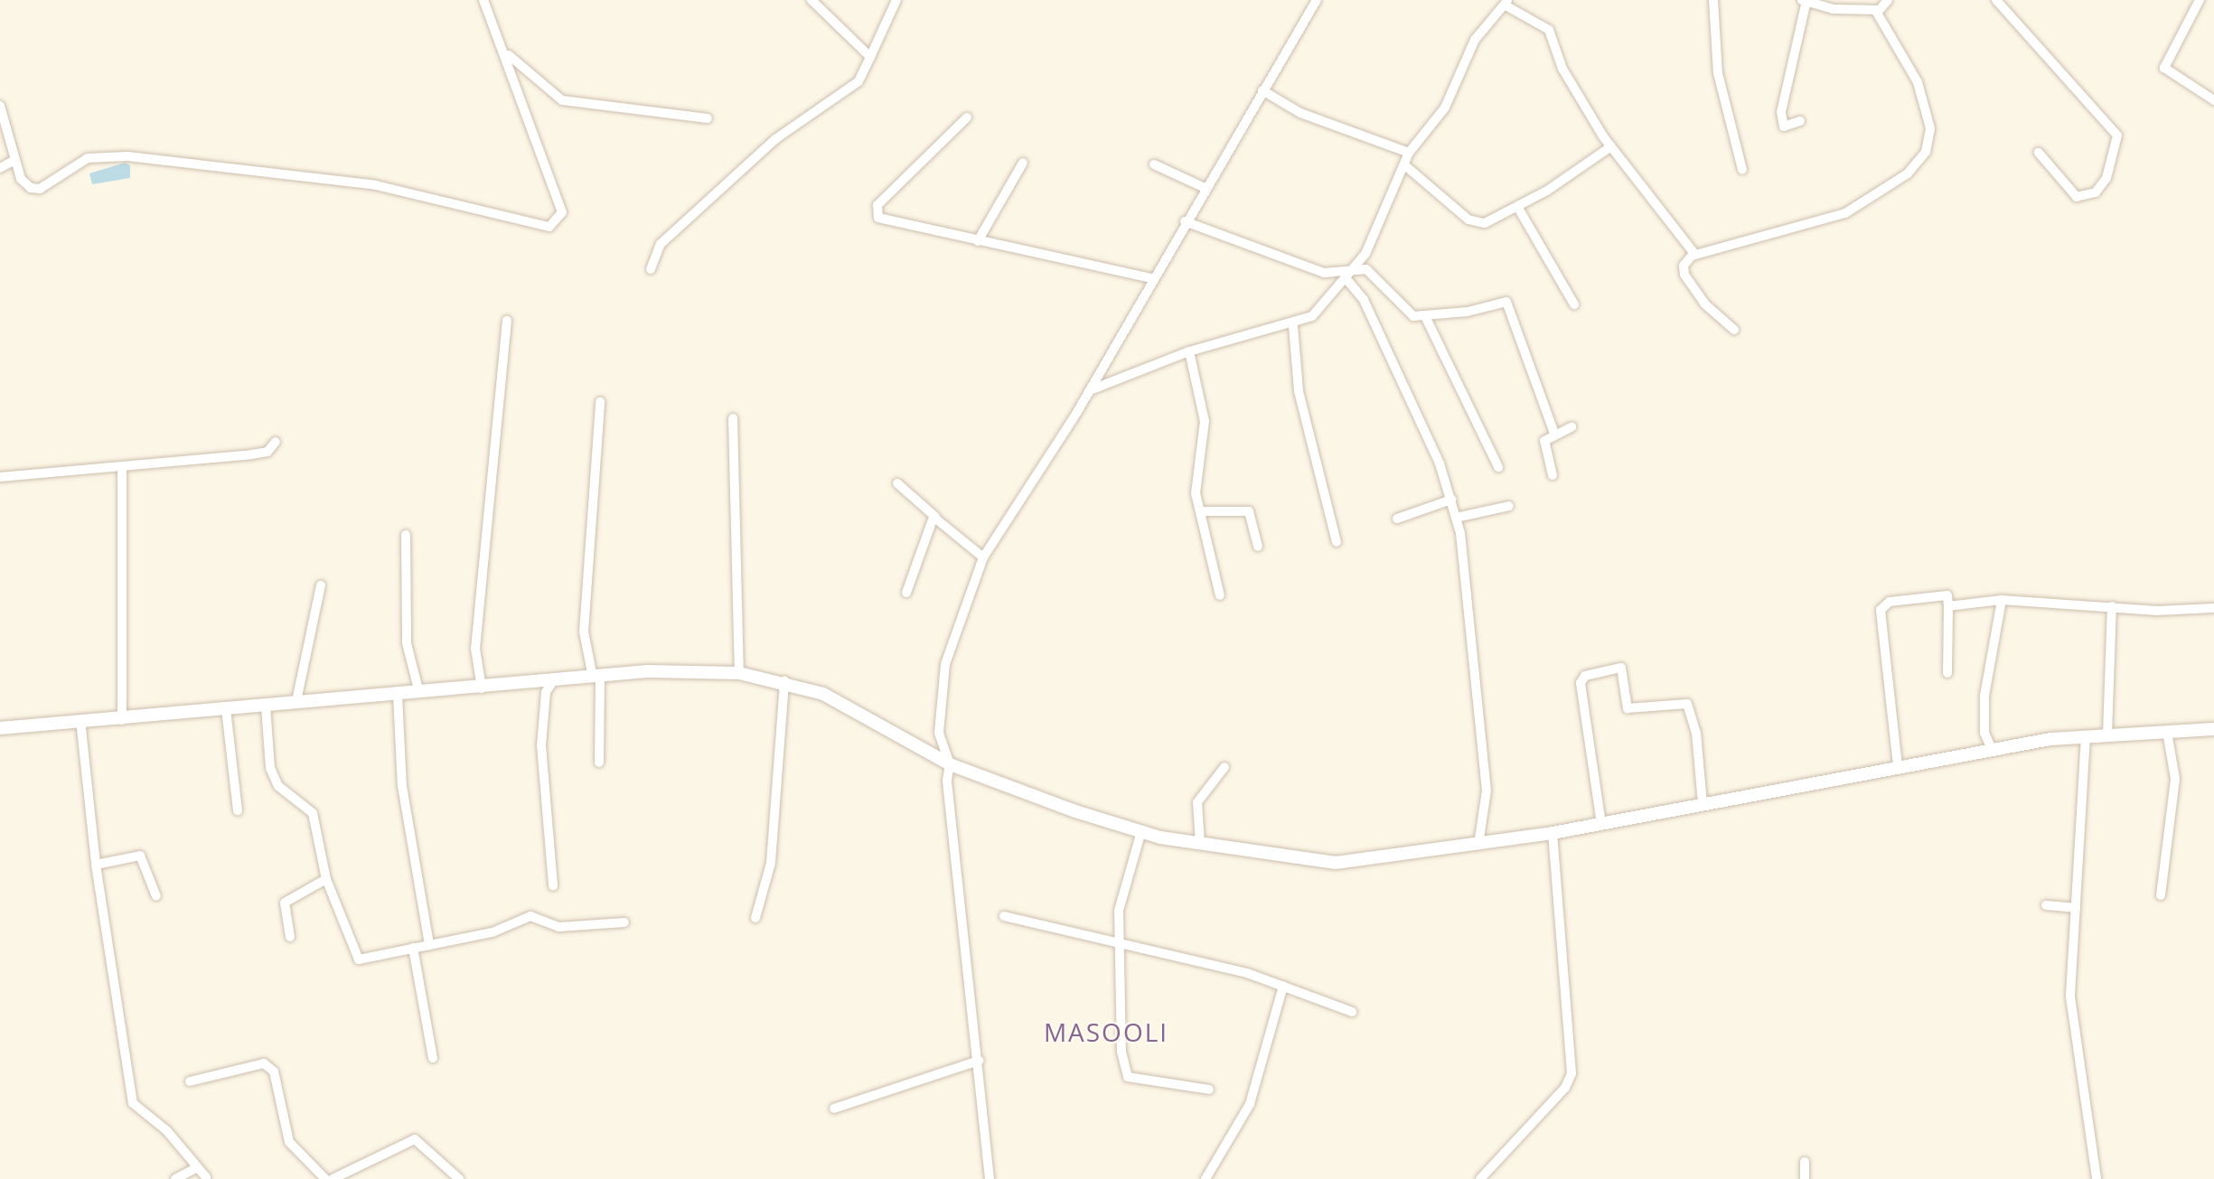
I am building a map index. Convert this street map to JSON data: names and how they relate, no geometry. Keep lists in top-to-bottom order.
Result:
{
  "districts": ["MASOOLI"]
}
